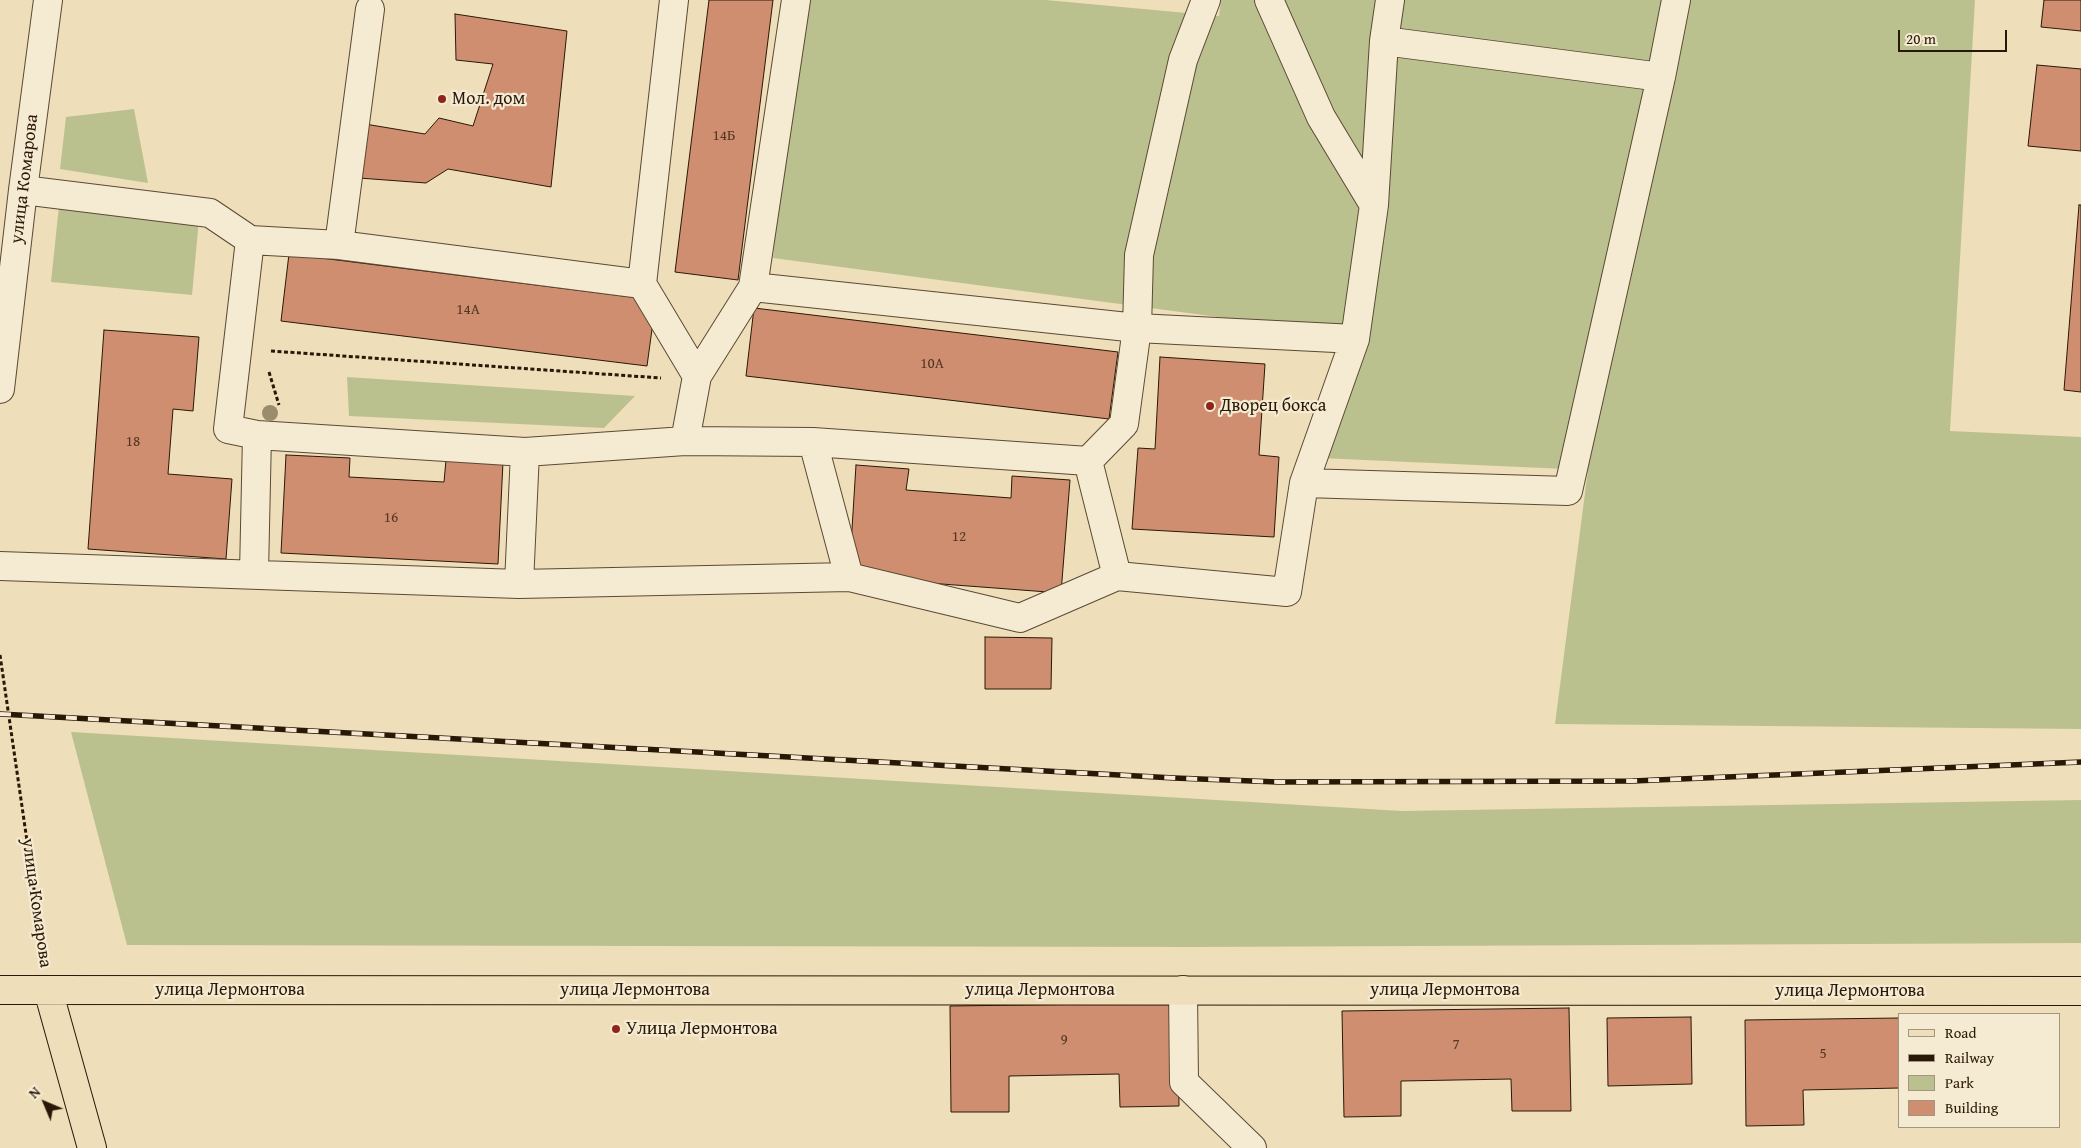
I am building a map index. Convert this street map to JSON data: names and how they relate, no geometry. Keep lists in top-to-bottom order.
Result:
{
  "streets": {
    "main road": ["улица Комарова", "улица Лермонтова"]
  },
  "crossings": [
    ["улица Комарова", "улица Лермонтова"]
  ],
  "places": ["Мол. дом", "Дворец бокса", "Улица Лермонтова"],
  "house_numbers": [
    "14Б",
    "14А",
    "10А",
    "18",
    "16",
    "12",
    "9",
    "7",
    "5"
  ],
  "legend": [
    "Road",
    "Railway",
    "Park",
    "Building"
  ],
  "scale_bar": "20 m",
  "north": "top left"
}
